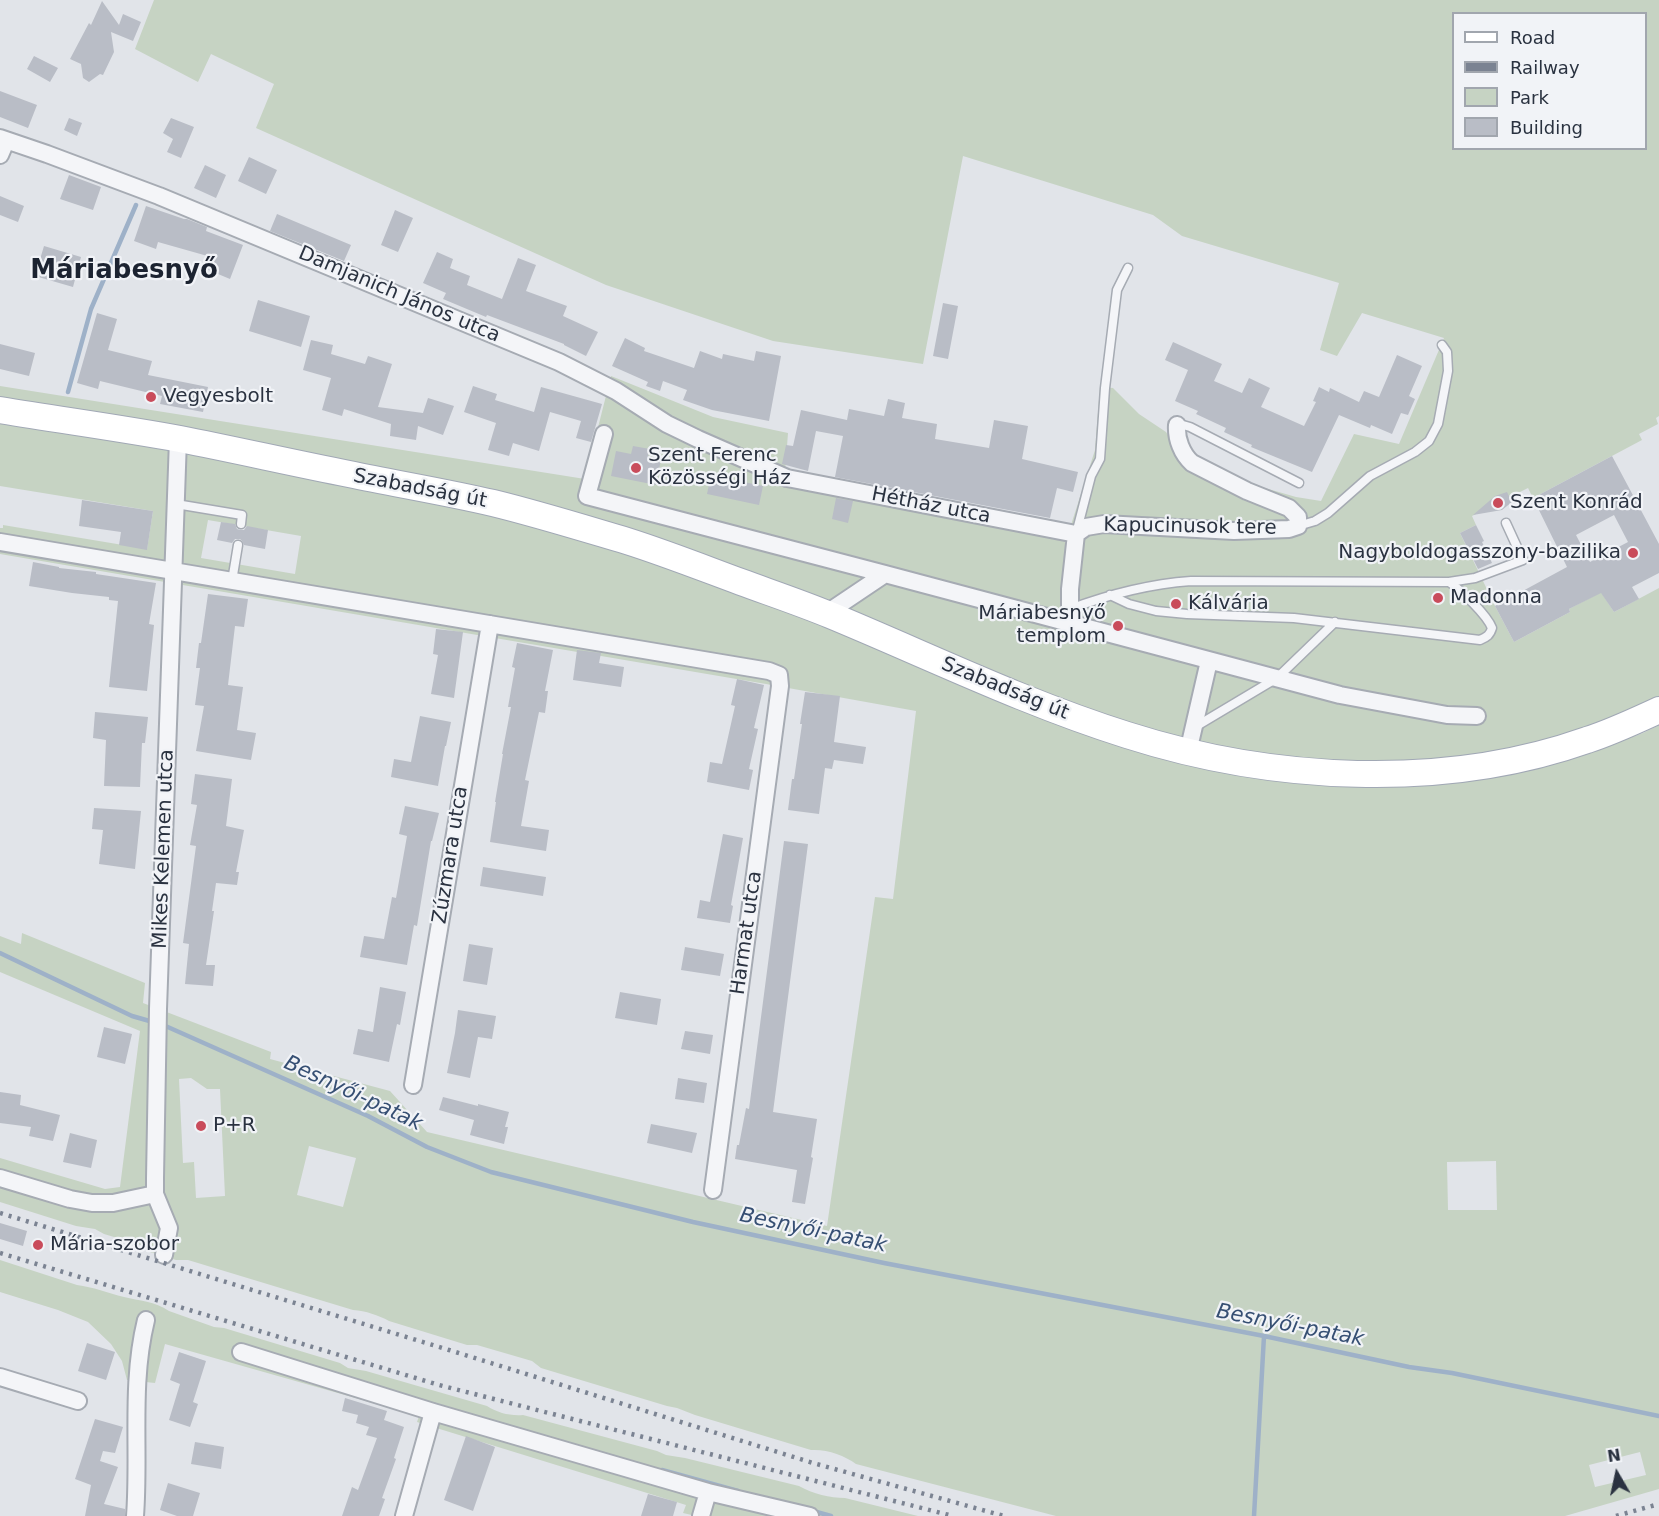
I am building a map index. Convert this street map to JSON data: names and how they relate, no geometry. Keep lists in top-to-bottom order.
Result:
{
  "streets": {
    "main road": ["Szabadság út"],
    "street": [
      "Damjanich János utca",
      "Hétház utca",
      "Kapucinusok tere",
      "Mikes Kelemen utca",
      "Zúzmara utca",
      "Harmat utca"
    ]
  },
  "crossings": [
    ["Damjanich János utca", "Hétház utca"],
    ["Szabadság út", "Mikes Kelemen utca"],
    ["Hétház utca", "Kapucinusok tere"],
    ["Zúzmara utca", "Harmat utca"]
  ],
  "districts": ["Máriabesnyő"],
  "water": ["Besnyői-patak"],
  "places": [
    "Vegyesbolt",
    "Szent Ferenc Közösségi Ház",
    "Szent Konrád",
    "Nagyboldogasszony-bazilika",
    "Madonna",
    "Kálvária",
    "Máriabesnyő templom",
    "P+R",
    "Mária-szobor"
  ],
  "legend": [
    "Road",
    "Railway",
    "Park",
    "Building"
  ],
  "north": "top"
}
